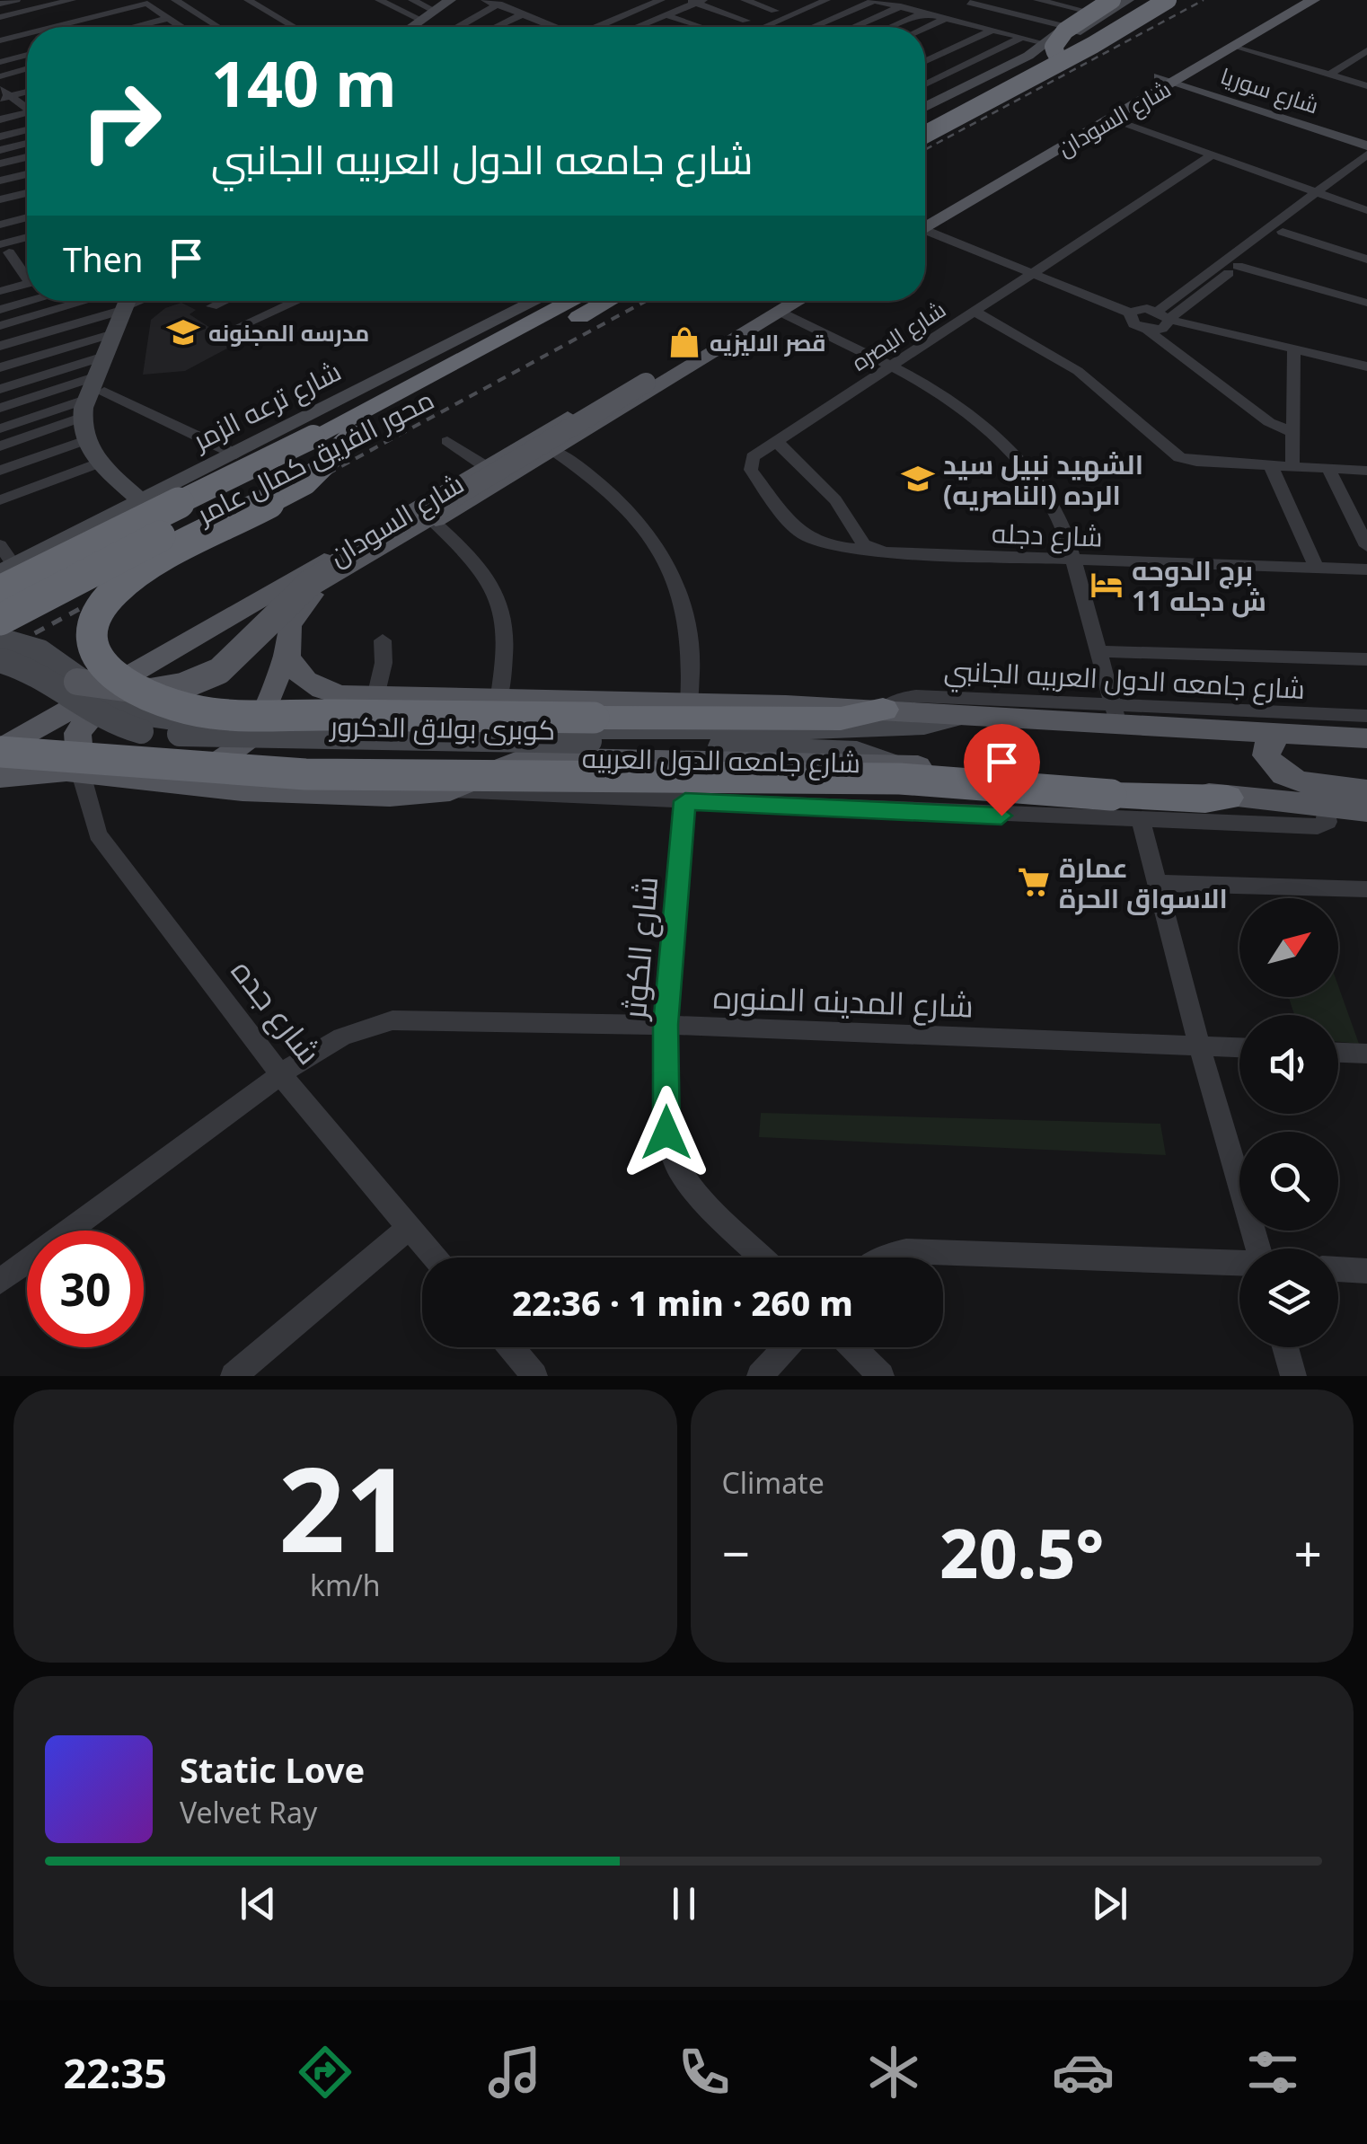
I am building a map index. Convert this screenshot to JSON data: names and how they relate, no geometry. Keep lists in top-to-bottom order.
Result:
{
  "streets": {
    "highway": ["محور الفريق كمال عامر"],
    "main road": ["شارع السودان", "شارع جامعه الدول العربيه"],
    "street": [
      "شارع سوريا",
      "شارع البصره",
      "شارع ترعه الزمر",
      "شارع دجله",
      "شارع جامعه الدول العربيه الجانبي",
      "كوبرى بولاق الدكرور",
      "شارع الكوثر",
      "شارع المدينه المنوره",
      "شارع جده"
    ]
  },
  "crossings": [
    ["شارع سوريا", "شارع السودان"],
    ["شارع السودان", "شارع جامعه الدول العربيه"],
    ["شارع البصره", "شارع دجله"],
    ["محور الفريق كمال عامر", "كوبرى بولاق الدكرور"],
    ["شارع جامعه الدول العربيه الجانبي", "شارع جامعه الدول العربيه"],
    ["كوبرى بولاق الدكرور", "شارع جامعه الدول العربيه"],
    ["شارع جامعه الدول العربيه", "شارع جده"],
    ["شارع الكوثر", "شارع المدينه المنوره"],
    ["شارع المدينه المنوره", "شارع جده"]
  ],
  "places": {
    "school or university": ["مدرسه المجنونه", "الشهيد نبيل سيد الرده (الناصريه)"],
    "shop": ["قصر الاليزيه"],
    "hotel": ["برج الدوحه 11 ش دجله"],
    "supermarket": ["عمارة الاسواق الحرة"]
  },
  "north": "top right",
  "page": {
    "turn": ["140 m", "شارع جامعه الدول العربيه الجانبي"],
    "then": "Then",
    "limit": "30",
    "trip": "22:36 · 1 min · 260 m",
    "tile": [
      ["21", "km/h"],
      "Climate"
    ],
    "heat": ["−", "20.5°", "+"],
    "song": ["Static Love", "Velvet Ray"],
    "tabs": "22:35"
  }
}
